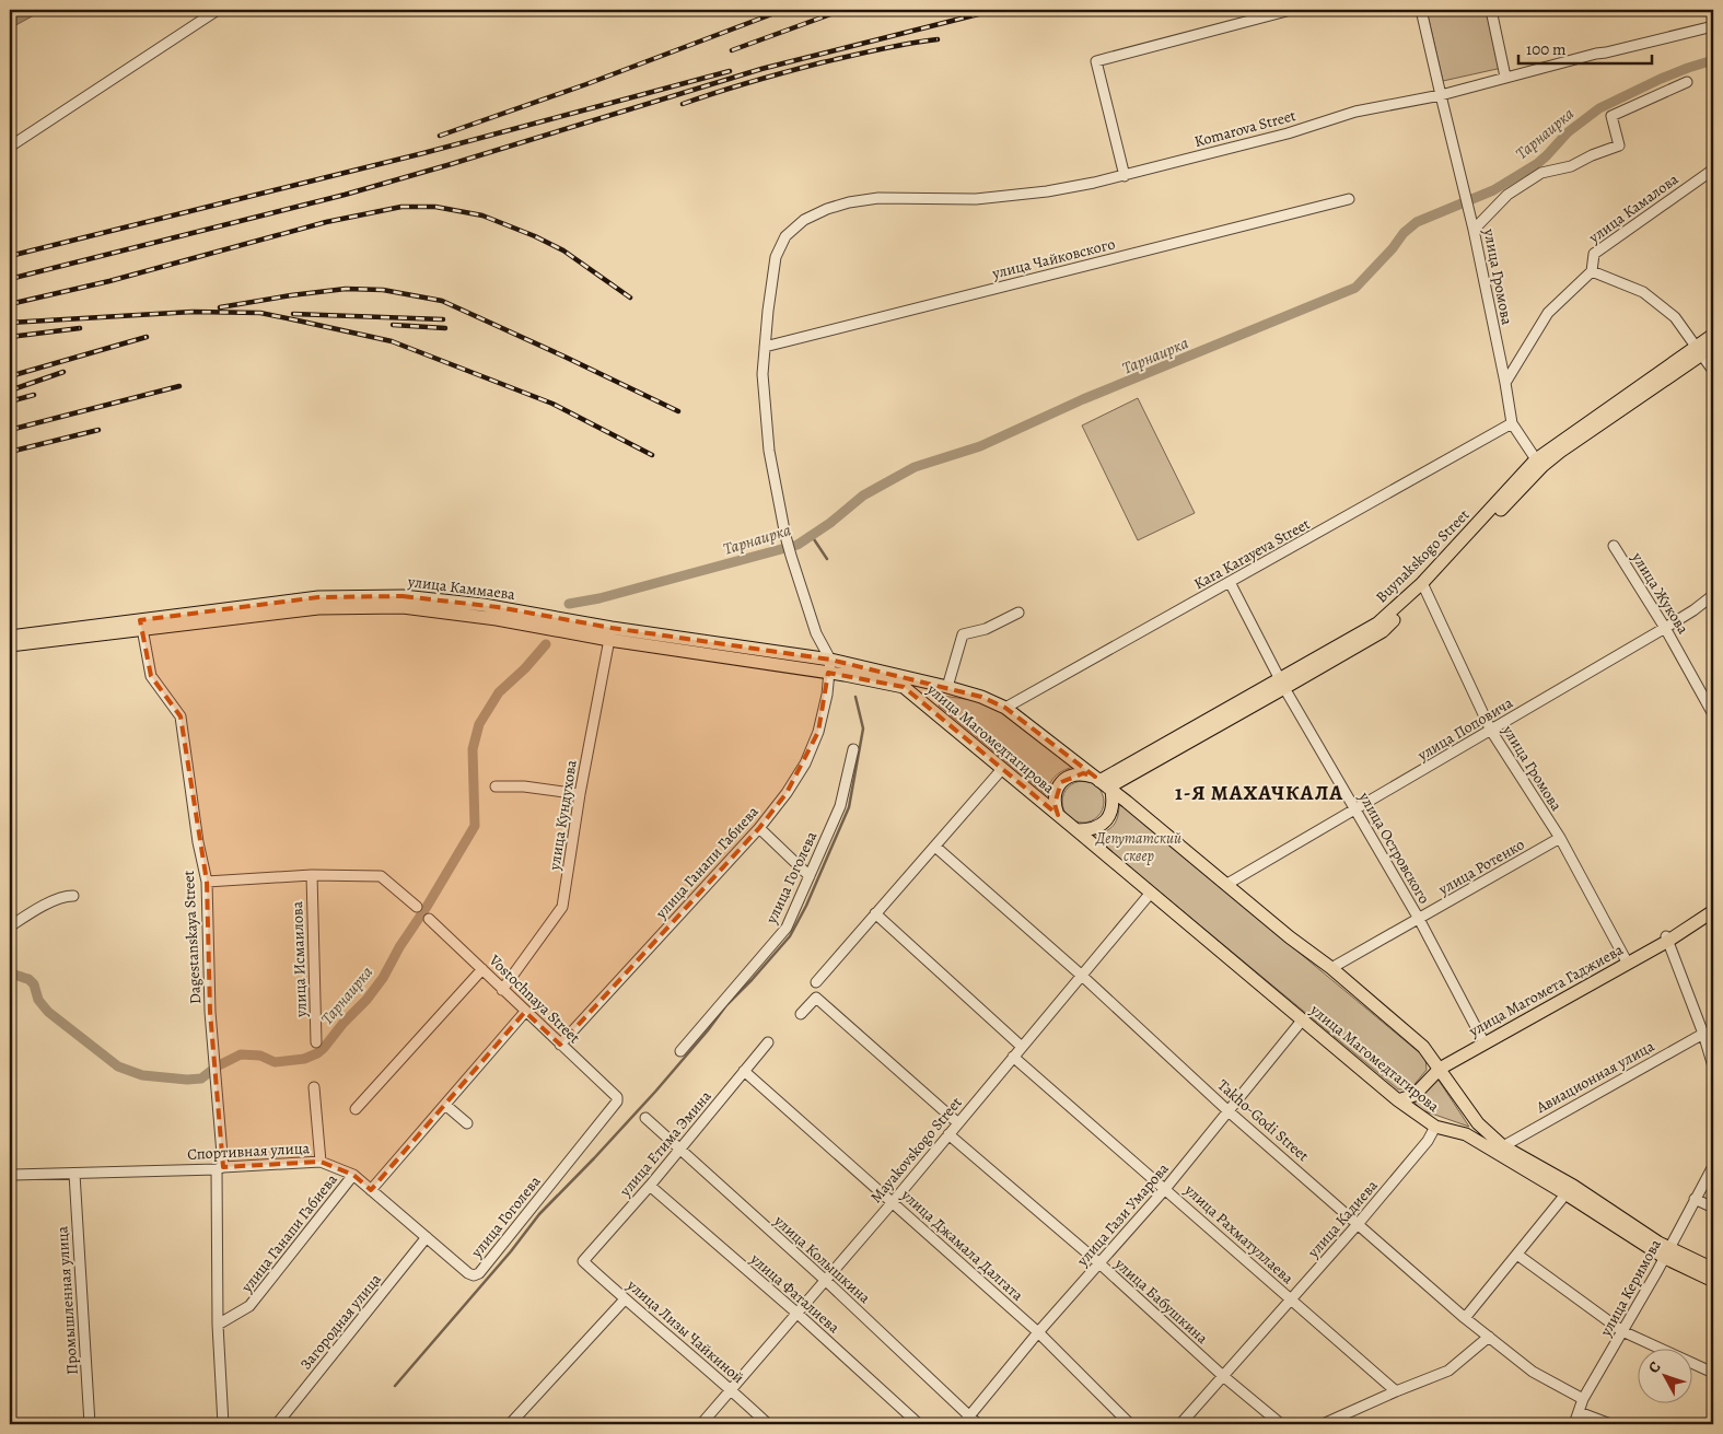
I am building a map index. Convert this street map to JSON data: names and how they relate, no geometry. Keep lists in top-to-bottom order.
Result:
{
  "streets": {
    "main road": [
      "Buynakskogo Street",
      "улица Каммаева",
      "улица Магомедтагирова",
      "улица Магомета Гаджиева"
    ],
    "street": [
      "Komarova Street",
      "улица Камалова",
      "улица Чайковского",
      "улица Громова",
      "Kara Karayeva Street",
      "улица Жукова",
      "улица Поповича",
      "улица Кундухова",
      "улица Островского",
      "улица Ганапи Габиева",
      "улица Ротенко",
      "улица Гоголева",
      "Dagestanskaya Street",
      "улица Исмаилова",
      "Vostochnaya Street",
      "Авиационная улица",
      "Takho-Godi Street",
      "улица Етима Эмина",
      "Mayakovskogo Street",
      "Спортивная улица",
      "улица Гази Умарова",
      "улица Кадиева",
      "улица Рахматуллаева",
      "улица Джамала Далгата",
      "улица Колышкина",
      "улица Керимова",
      "улица Фаталиева",
      "Промышленная улица",
      "улица Бабушкина",
      "Загородная улица",
      "улица Лизы Чайкиной"
    ]
  },
  "crossings": [
    ["Komarova Street", "улица Чайковского"],
    ["Komarova Street", "улица Громова"],
    ["улица Камалова", "улица Громова"],
    ["улица Громова", "Kara Karayeva Street"],
    ["улица Громова", "Buynakskogo Street"],
    ["улица Громова", "улица Поповича"],
    ["улица Громова", "улица Ротенко"],
    ["улица Громова", "улица Магомета Гаджиева"],
    ["Kara Karayeva Street", "улица Магомедтагирова"],
    ["Kara Karayeva Street", "улица Островского"],
    ["Buynakskogo Street", "улица Магомедтагирова"],
    ["Buynakskogo Street", "улица Островского"],
    ["улица Каммаева", "улица Магомедтагирова"],
    ["улица Каммаева", "улица Кундухова"],
    ["улица Каммаева", "улица Ганапи Габиева"],
    ["улица Каммаева", "Dagestanskaya Street"],
    ["улица Жукова", "улица Поповича"],
    ["улица Поповича", "улица Магомедтагирова"],
    ["улица Поповича", "улица Островского"],
    ["улица Магомедтагирова", "улица Ротенко"],
    ["улица Магомедтагирова", "улица Магомета Гаджиева"],
    ["улица Магомедтагирова", "Авиационная улица"],
    ["улица Магомедтагирова", "Mayakovskogo Street"],
    ["улица Магомедтагирова", "улица Гази Умарова"],
    ["улица Магомедтагирова", "улица Кадиева"],
    ["улица Магомедтагирова", "улица Керимова"],
    ["улица Кундухова", "Vostochnaya Street"],
    ["улица Островского", "улица Ротенко"],
    ["улица Островского", "улица Магомета Гаджиева"],
    ["улица Ганапи Габиева", "Dagestanskaya Street"],
    ["улица Ганапи Габиева", "Vostochnaya Street"],
    ["улица Ганапи Габиева", "Спортивная улица"],
    ["улица Гоголева", "Vostochnaya Street"],
    ["улица Гоголева", "Спортивная улица"],
    ["Dagestanskaya Street", "Спортивная улица"],
    ["Takho-Godi Street", "Mayakovskogo Street"],
    ["Takho-Godi Street", "улица Гази Умарова"],
    ["Takho-Godi Street", "улица Кадиева"],
    ["Takho-Godi Street", "улица Керимова"],
    ["улица Етима Эмина", "улица Джамала Далгата"],
    ["улица Етима Эмина", "улица Колышкина"],
    ["улица Етима Эмина", "улица Фаталиева"],
    ["улица Етима Эмина", "улица Лизы Чайкиной"],
    ["Mayakovskogo Street", "улица Рахматуллаева"],
    ["Mayakovskogo Street", "улица Джамала Далгата"],
    ["Mayakovskogo Street", "улица Колышкина"],
    ["Mayakovskogo Street", "улица Фаталиева"],
    ["Mayakovskogo Street", "улица Бабушкина"],
    ["Mayakovskogo Street", "улица Лизы Чайкиной"],
    ["Спортивная улица", "Промышленная улица"],
    ["Спортивная улица", "Загородная улица"],
    ["улица Гази Умарова", "улица Рахматуллаева"],
    ["улица Гази Умарова", "улица Джамала Далгата"],
    ["улица Гази Умарова", "улица Колышкина"],
    ["улица Гази Умарова", "улица Бабушкина"],
    ["улица Кадиева", "улица Рахматуллаева"],
    ["улица Кадиева", "улица Бабушкина"]
  ],
  "districts": ["1-Я МАХАЧКАЛА"],
  "water": ["Тарнаирка"],
  "parks": ["Депутатский сквер"],
  "scale_bar": "100 m",
  "north": "top left"
}
